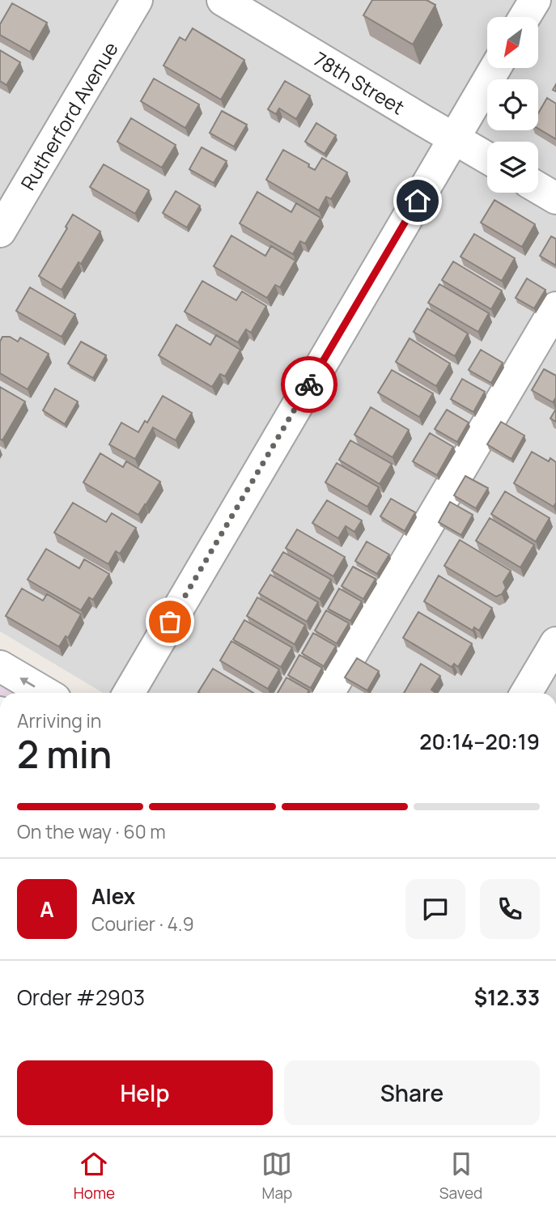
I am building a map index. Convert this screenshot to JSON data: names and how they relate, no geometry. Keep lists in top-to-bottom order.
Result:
{
  "streets": {
    "street": ["78th Street", "Rutherford Avenue"]
  },
  "north": "bottom left",
  "page": {
    "heading": ["2 min", "Arriving in", "20:14–20:19"],
    "panel": [
      "Alex",
      "Courier · 4.9",
      "Order #2903",
      "$12.33"
    ],
    "bar": "On the way · 60 m",
    "round": "A",
    "buttons": ["Help", "Share"],
    "tabs": ["Home", "Map", "Saved"]
  }
}
